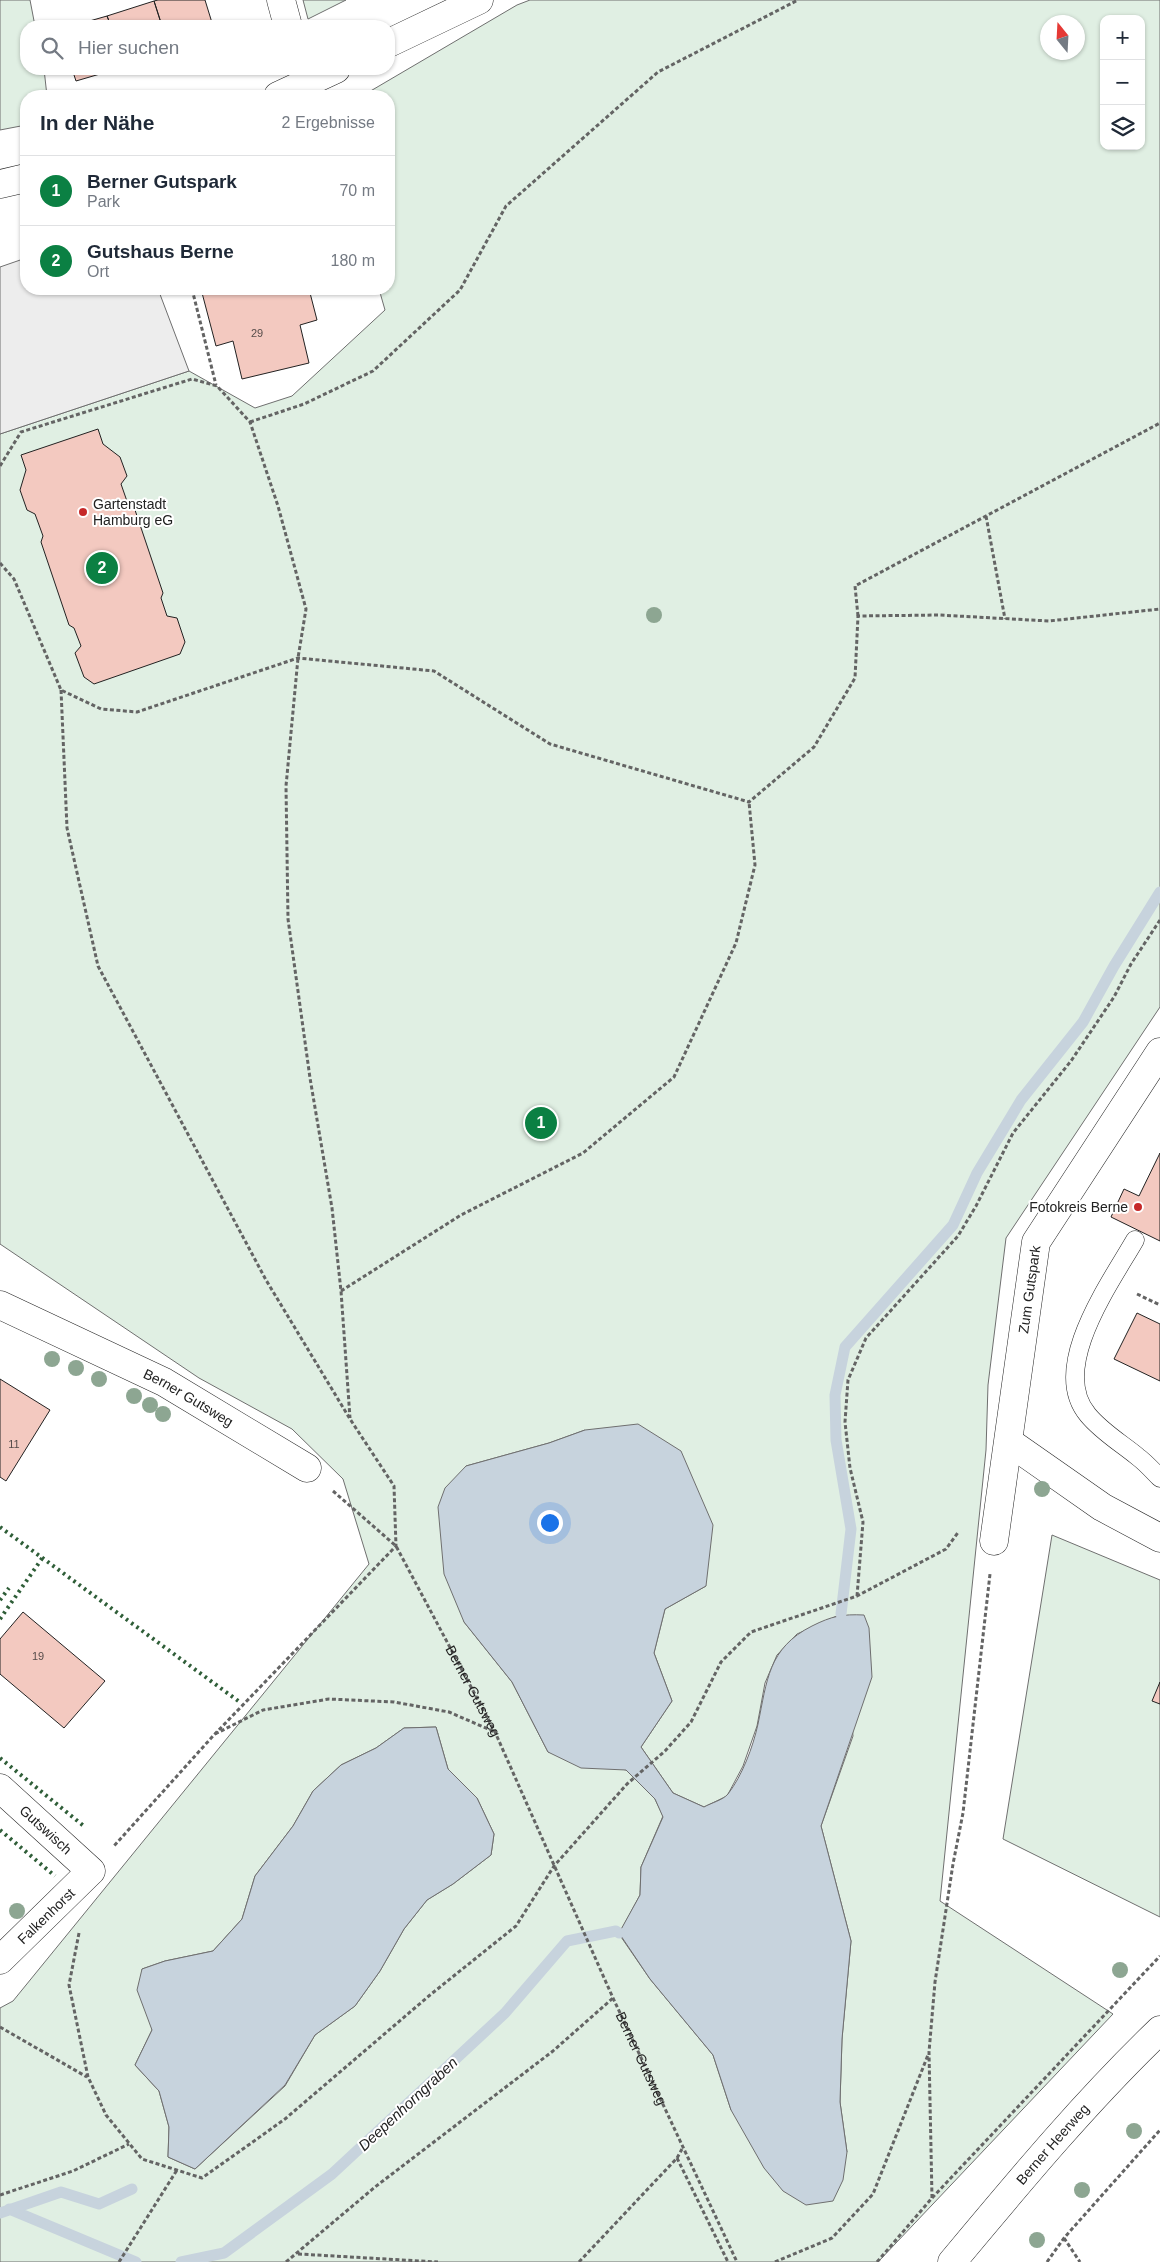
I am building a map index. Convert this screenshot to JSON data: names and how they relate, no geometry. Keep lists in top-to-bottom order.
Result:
{
  "streets": {
    "street": [
      "Zum Gutspark",
      "Berner Gutsweg",
      "Gutswisch",
      "Falkenhorst",
      "Berner Heerweg"
    ]
  },
  "crossings": [
    ["Gutswisch", "Falkenhorst"]
  ],
  "water": ["Deepenhorngraben"],
  "places": ["Gartenstadt Hamburg eG", "Fotokreis Berne"],
  "house_numbers": ["29", "11", "19"],
  "north": "top",
  "page": {
    "map_buttons": ["+", "−"],
    "search": "Hier suchen",
    "heading": ["In der Nähe", "2 Ergebnisse"],
    "list": [
      {
        "mark": "1",
        "name": "Berner Gutspark",
        "note": "Park",
        "value": "70 m"
      },
      {
        "mark": "2",
        "name": "Gutshaus Berne",
        "note": "Ort",
        "value": "180 m"
      }
    ],
    "pins": ["2", "1"]
  }
}
